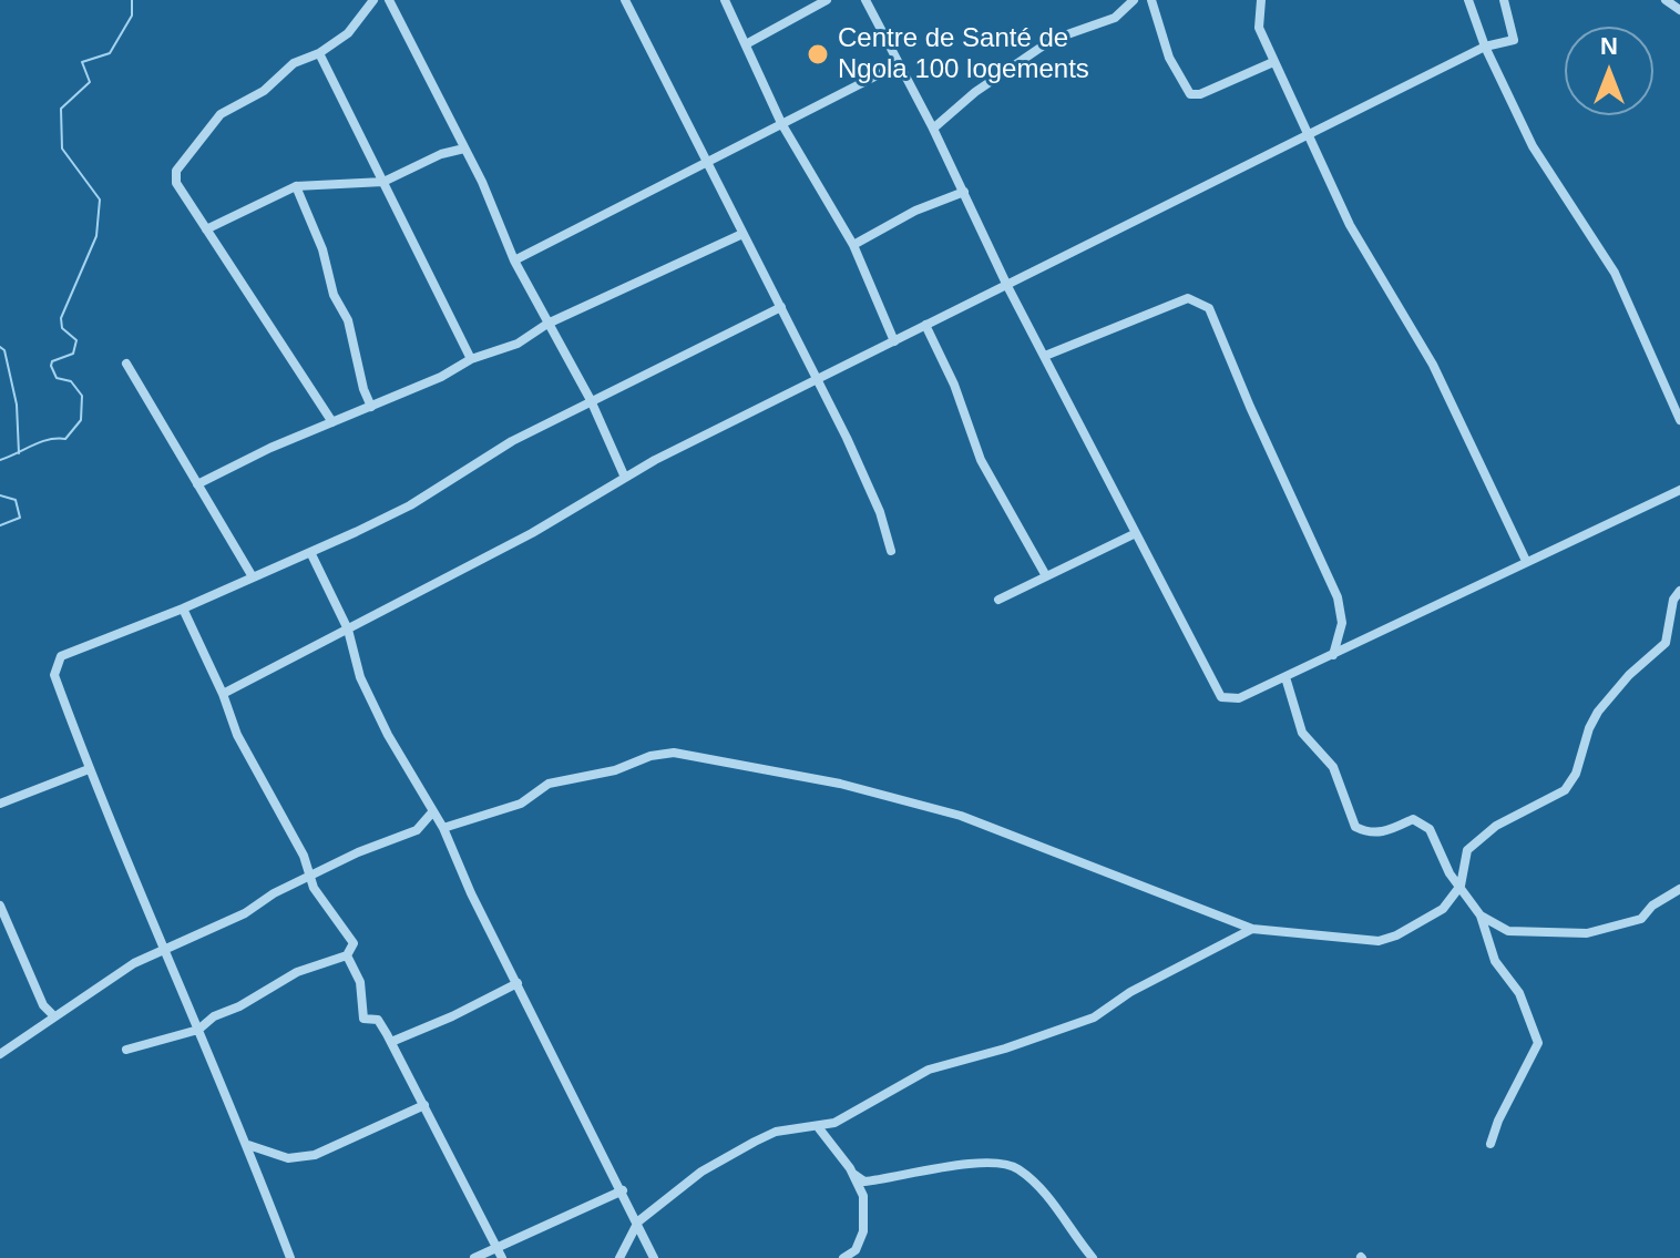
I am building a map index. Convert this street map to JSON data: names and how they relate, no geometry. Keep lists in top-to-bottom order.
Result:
{
  "places": ["Centre de Santé de Ngola 100 logements"],
  "north": "top"
}
